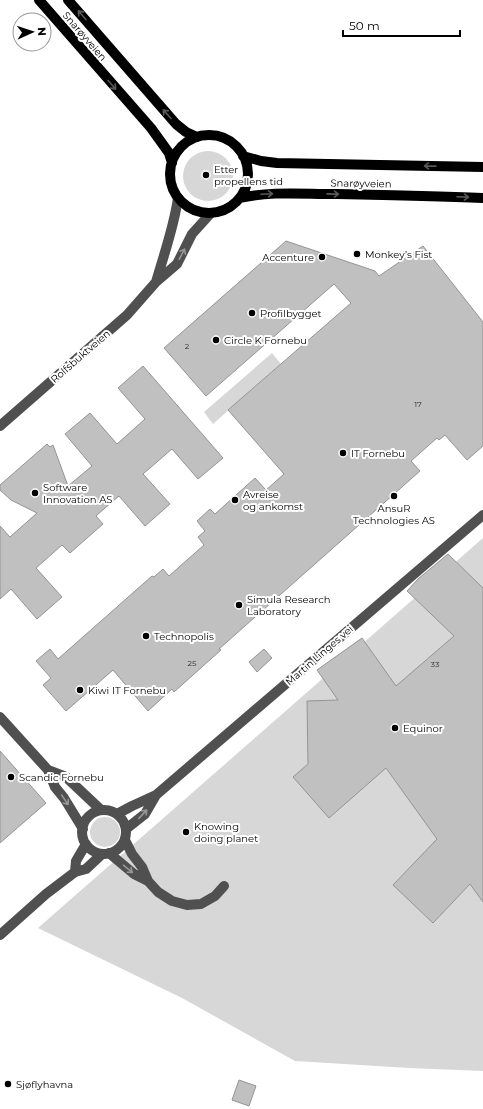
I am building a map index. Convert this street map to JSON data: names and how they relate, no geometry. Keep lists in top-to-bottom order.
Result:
{
  "streets": {
    "main road": ["Snarøyveien"],
    "street": ["Rolfsbuktveien", "Martin Linges vei"]
  },
  "crossings": [
    ["Snarøyveien", "Rolfsbuktveien"]
  ],
  "places": [
    "Etter propellens tid",
    "Monkey’s Fist",
    "Accenture",
    "Profilbygget",
    "Circle K Fornebu",
    "IT Fornebu",
    "Software Innovation AS",
    "AnsuR Technologies AS",
    "Avreise og ankomst",
    "Simula Research Laboratory",
    "Technopolis",
    "Kiwi IT Fornebu",
    "Equinor",
    "Scandic Fornebu",
    "Knowing doing planet",
    "Sjøflyhavna"
  ],
  "house_numbers": [
    "2",
    "17",
    "25",
    "33"
  ],
  "scale_bar": "50 m",
  "north": "right"
}
